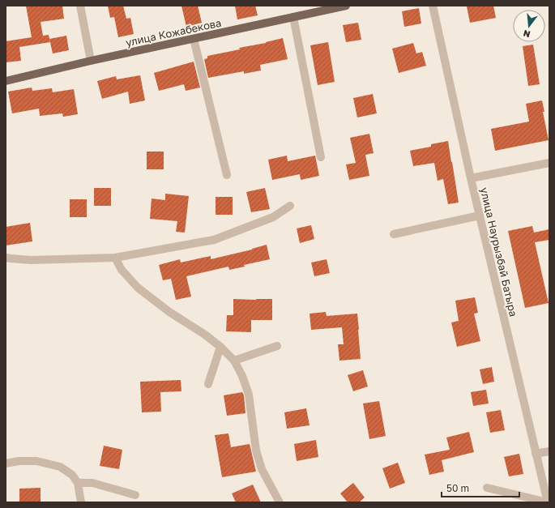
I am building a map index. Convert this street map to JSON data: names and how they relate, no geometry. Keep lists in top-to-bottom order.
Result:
{
  "streets": {
    "main road": ["улица Кожабекова"],
    "street": ["улица Наурызбай Батыра"]
  },
  "scale_bar": "50 m",
  "north": "bottom"
}
